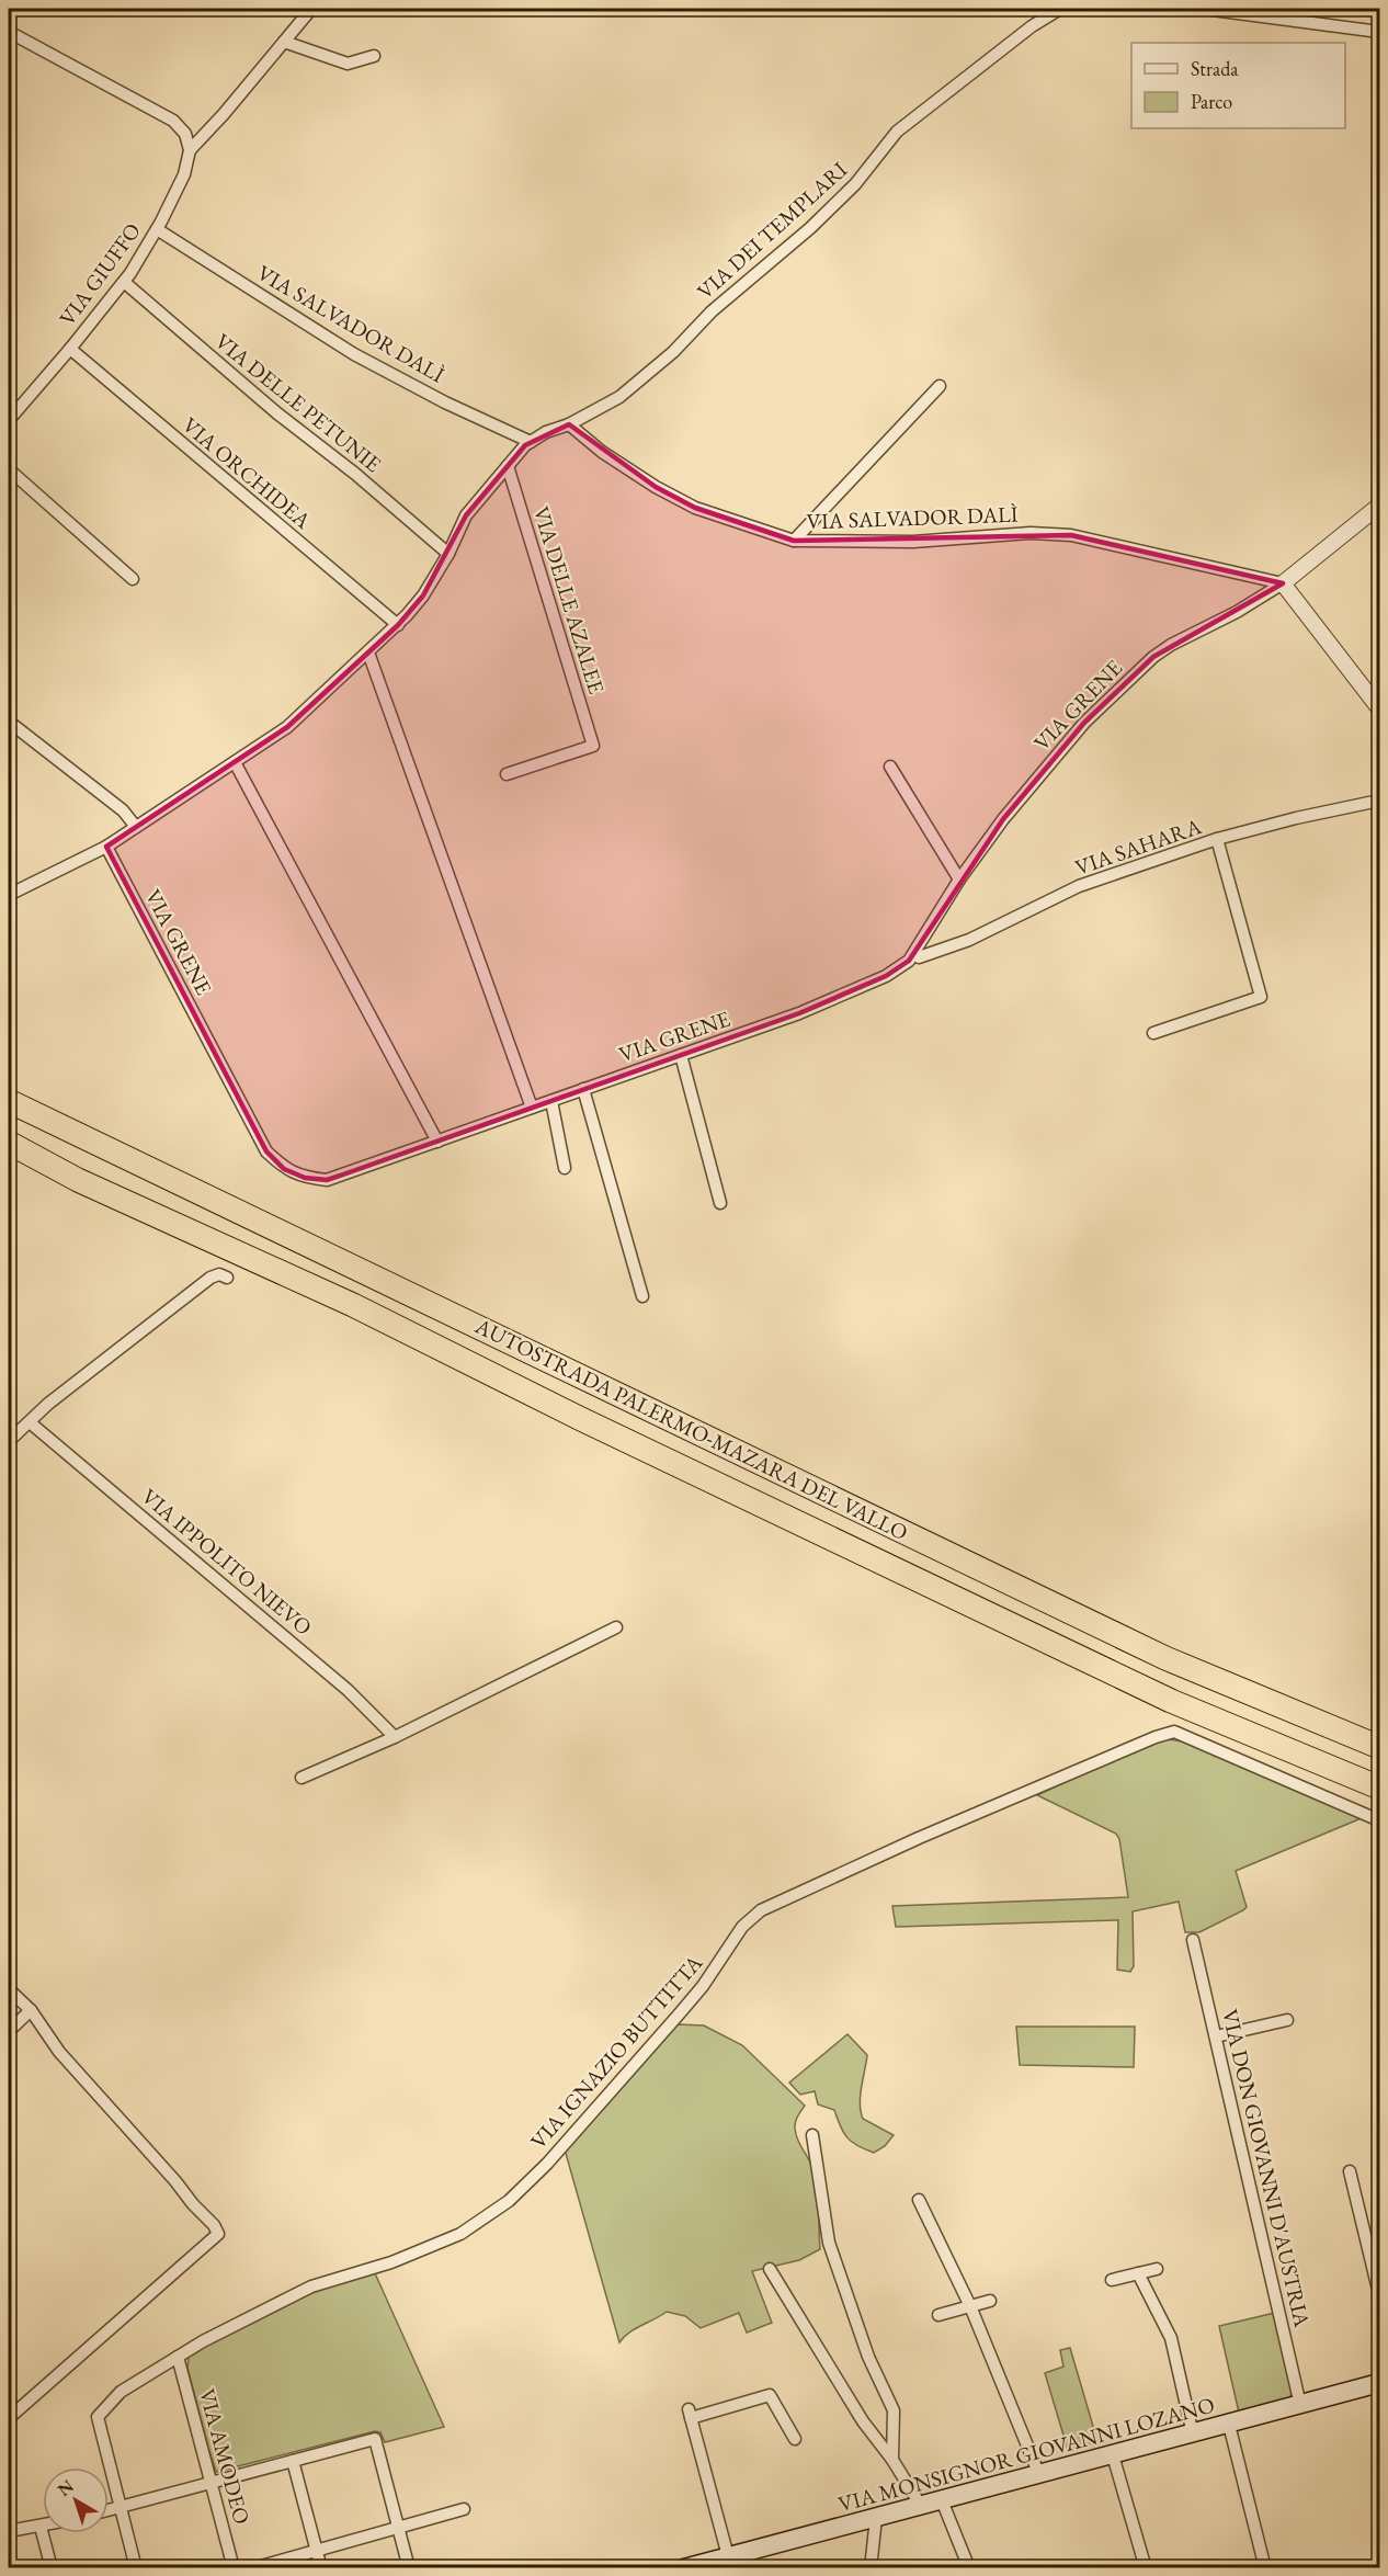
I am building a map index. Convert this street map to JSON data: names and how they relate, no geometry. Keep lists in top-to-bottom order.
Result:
{
  "streets": {
    "highway": ["AUTOSTRADA PALERMO-MAZARA DEL VALLO"],
    "main road": ["VIA MONSIGNOR GIOVANNI LOZANO"],
    "street": [
      "VIA DEI TEMPLARI",
      "VIA GIUFFO",
      "VIA SALVADOR DALÌ",
      "VIA DELLE PETUNIE",
      "VIA ORCHIDEA",
      "VIA DELLE AZALEE",
      "VIA GRENE",
      "VIA SAHARA",
      "VIA IPPOLITO NIEVO",
      "VIA IGNAZIO BUTTITTA",
      "VIA DON GIOVANNI D'AUSTRIA",
      "VIA AMODEO"
    ]
  },
  "crossings": [
    ["VIA DEI TEMPLARI", "VIA SALVADOR DALÌ"],
    ["VIA DEI TEMPLARI", "VIA DELLE PETUNIE"],
    ["VIA DEI TEMPLARI", "VIA ORCHIDEA"],
    ["VIA DEI TEMPLARI", "VIA DELLE AZALEE"],
    ["VIA DEI TEMPLARI", "VIA GRENE"],
    ["VIA GIUFFO", "VIA SALVADOR DALÌ"],
    ["VIA GIUFFO", "VIA DELLE PETUNIE"],
    ["VIA GIUFFO", "VIA ORCHIDEA"],
    ["VIA SALVADOR DALÌ", "VIA GRENE"],
    ["VIA IGNAZIO BUTTITTA", "VIA AMODEO"],
    ["VIA DON GIOVANNI D'AUSTRIA", "VIA MONSIGNOR GIOVANNI LOZANO"]
  ],
  "legend": ["Strada", "Parco"],
  "north": "top left"
}
